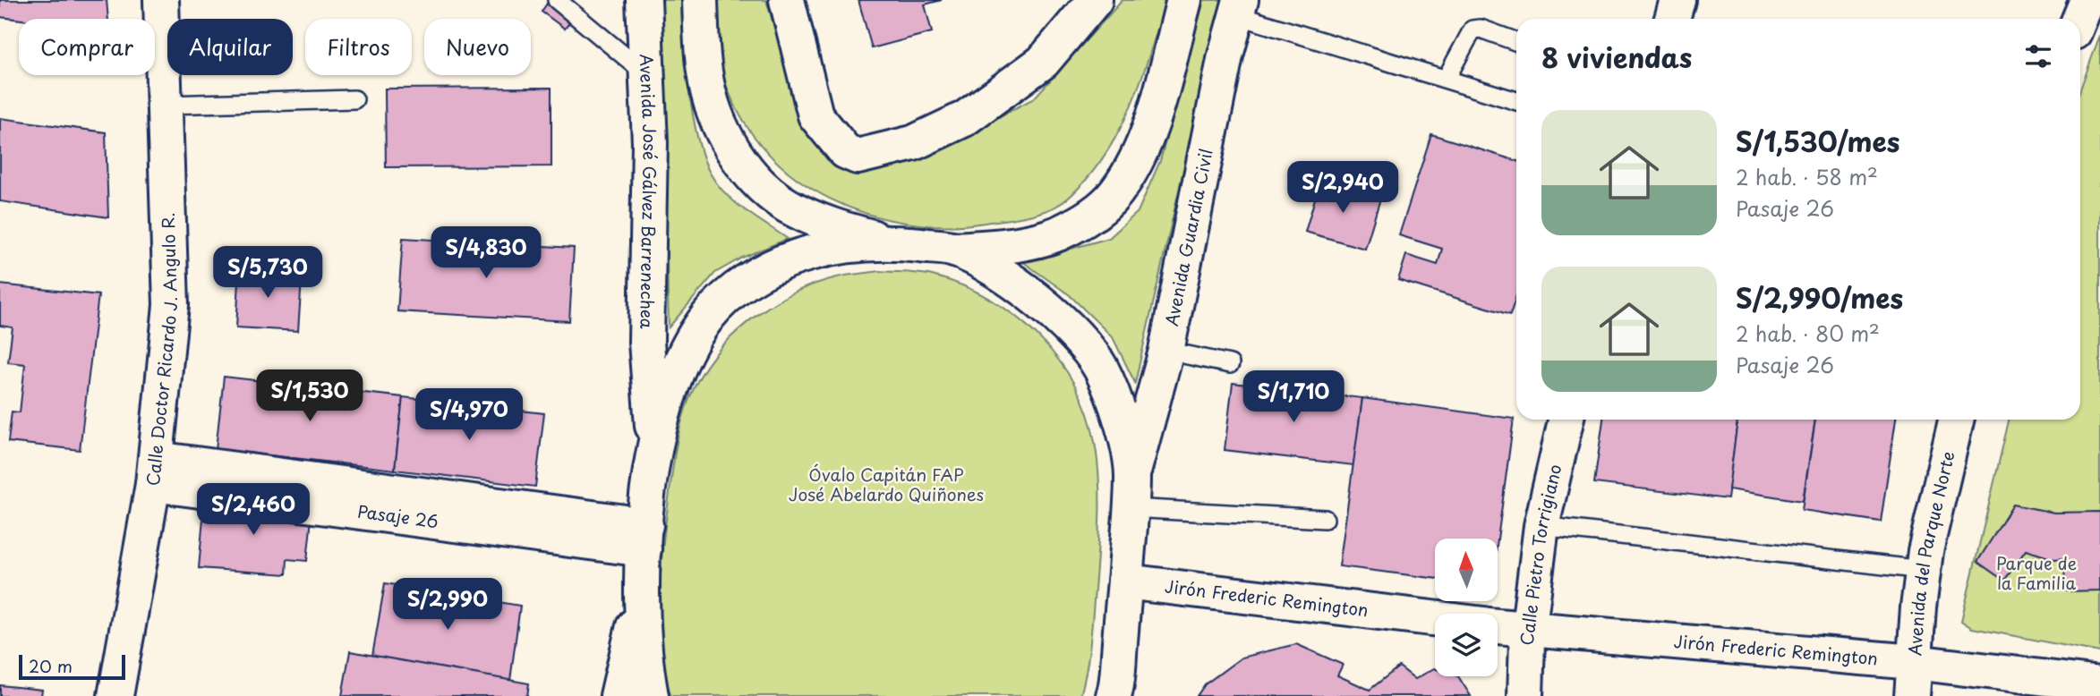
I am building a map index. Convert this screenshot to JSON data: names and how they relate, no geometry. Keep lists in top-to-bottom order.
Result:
{
  "streets": {
    "main road": [
      "Avenida José Gálvez Barrenechea",
      "Avenida Guardia Civil",
      "Calle Doctor Ricardo J. Angulo R.",
      "Pasaje 26",
      "Calle Pietro Torrigiano",
      "Avenida del Parque Norte",
      "Jirón Frederic Remington"
    ]
  },
  "crossings": [
    ["Calle Doctor Ricardo J. Angulo R.", "Pasaje 26"],
    ["Calle Pietro Torrigiano", "Jirón Frederic Remington"],
    ["Avenida del Parque Norte", "Jirón Frederic Remington"]
  ],
  "parks": ["Óvalo Capitán FAP José Abelardo Quiñones", "Parque de la Familia"],
  "scale_bar": "20 m",
  "north": "top",
  "page": {
    "chip": [
      "Comprar",
      "Alquilar",
      "Filtros",
      "Nuevo"
    ],
    "heading": "8 viviendas",
    "list": [
      {
        "name": "S/1,530/mes",
        "note": "2 hab. · 58 m² · Pasaje 26"
      },
      {
        "name": "S/2,990/mes",
        "note": "2 hab. · 80 m² · Pasaje 26"
      }
    ],
    "price": [
      "S/2,940",
      "S/4,830",
      "S/5,730",
      "S/1,530",
      "S/1,710",
      "S/4,970",
      "S/2,460",
      "S/2,990"
    ],
    "scale": "20 m"
  }
}
